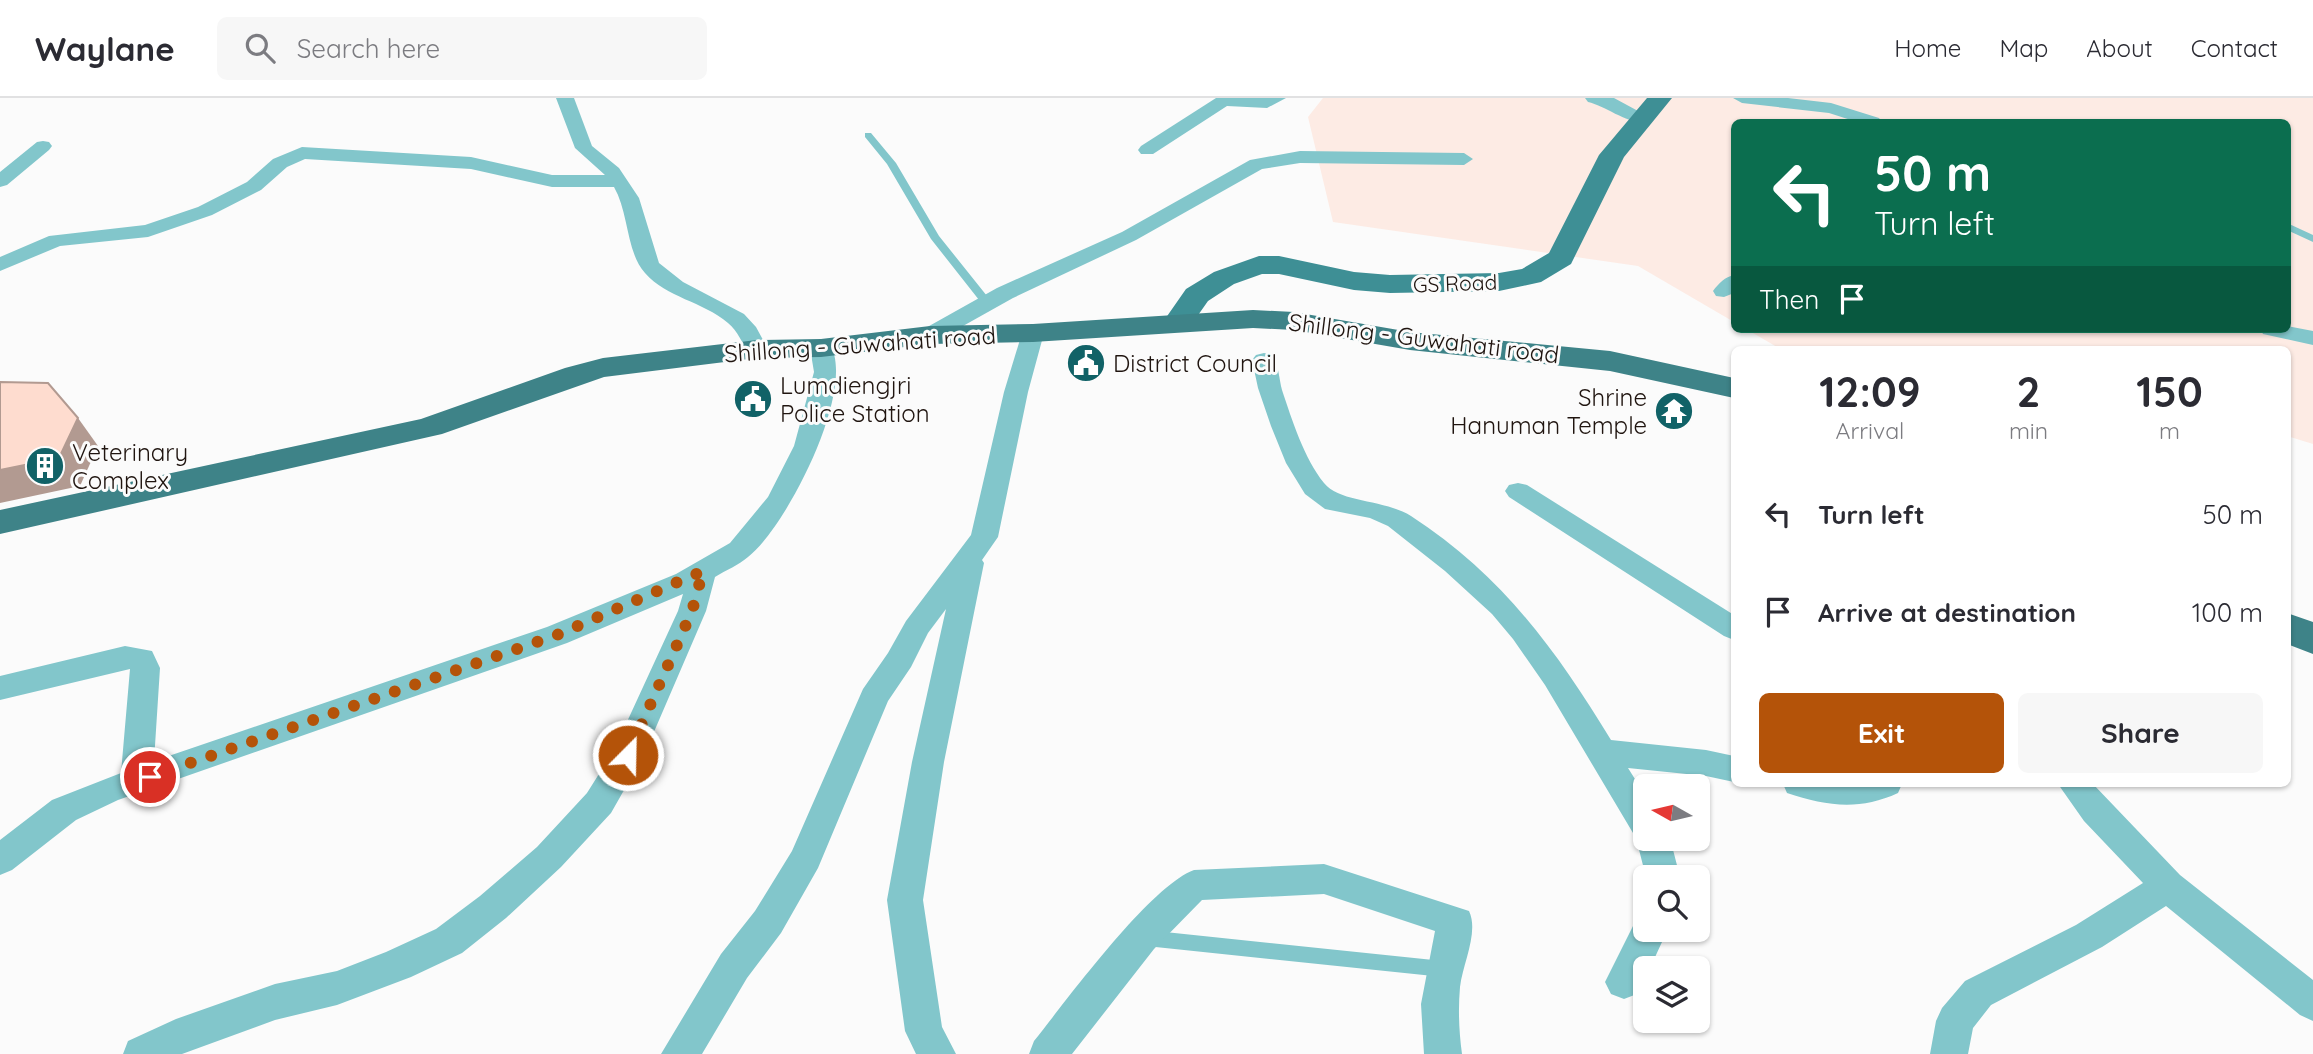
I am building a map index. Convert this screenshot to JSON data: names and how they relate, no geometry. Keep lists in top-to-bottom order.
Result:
{
  "streets": {
    "highway": ["Shillong - Guwahati road"],
    "main road": ["GS Road"]
  },
  "crossings": [
    ["GS Road", "Shillong - Guwahati road"]
  ],
  "places": {
    "public building": ["District Council", "Lumdiengjri Police Station"],
    "temple": ["Shrine Hanuman Temple"],
    "building": ["Veterinary Complex"]
  },
  "north": "left",
  "page": {
    "header": "Waylane",
    "search": "Search here",
    "nav": [
      "Home",
      "Map",
      "About",
      "Contact"
    ],
    "turn": ["50 m", "Turn left"],
    "then": "Then",
    "eta": [
      "12:09",
      "Arrival",
      "2",
      "min",
      "150",
      "m"
    ],
    "list": [
      {
        "name": "Turn left",
        "value": "50 m"
      },
      {
        "name": "Arrive at destination",
        "value": "100 m"
      }
    ],
    "buttons": ["Exit", "Share"]
  }
}
